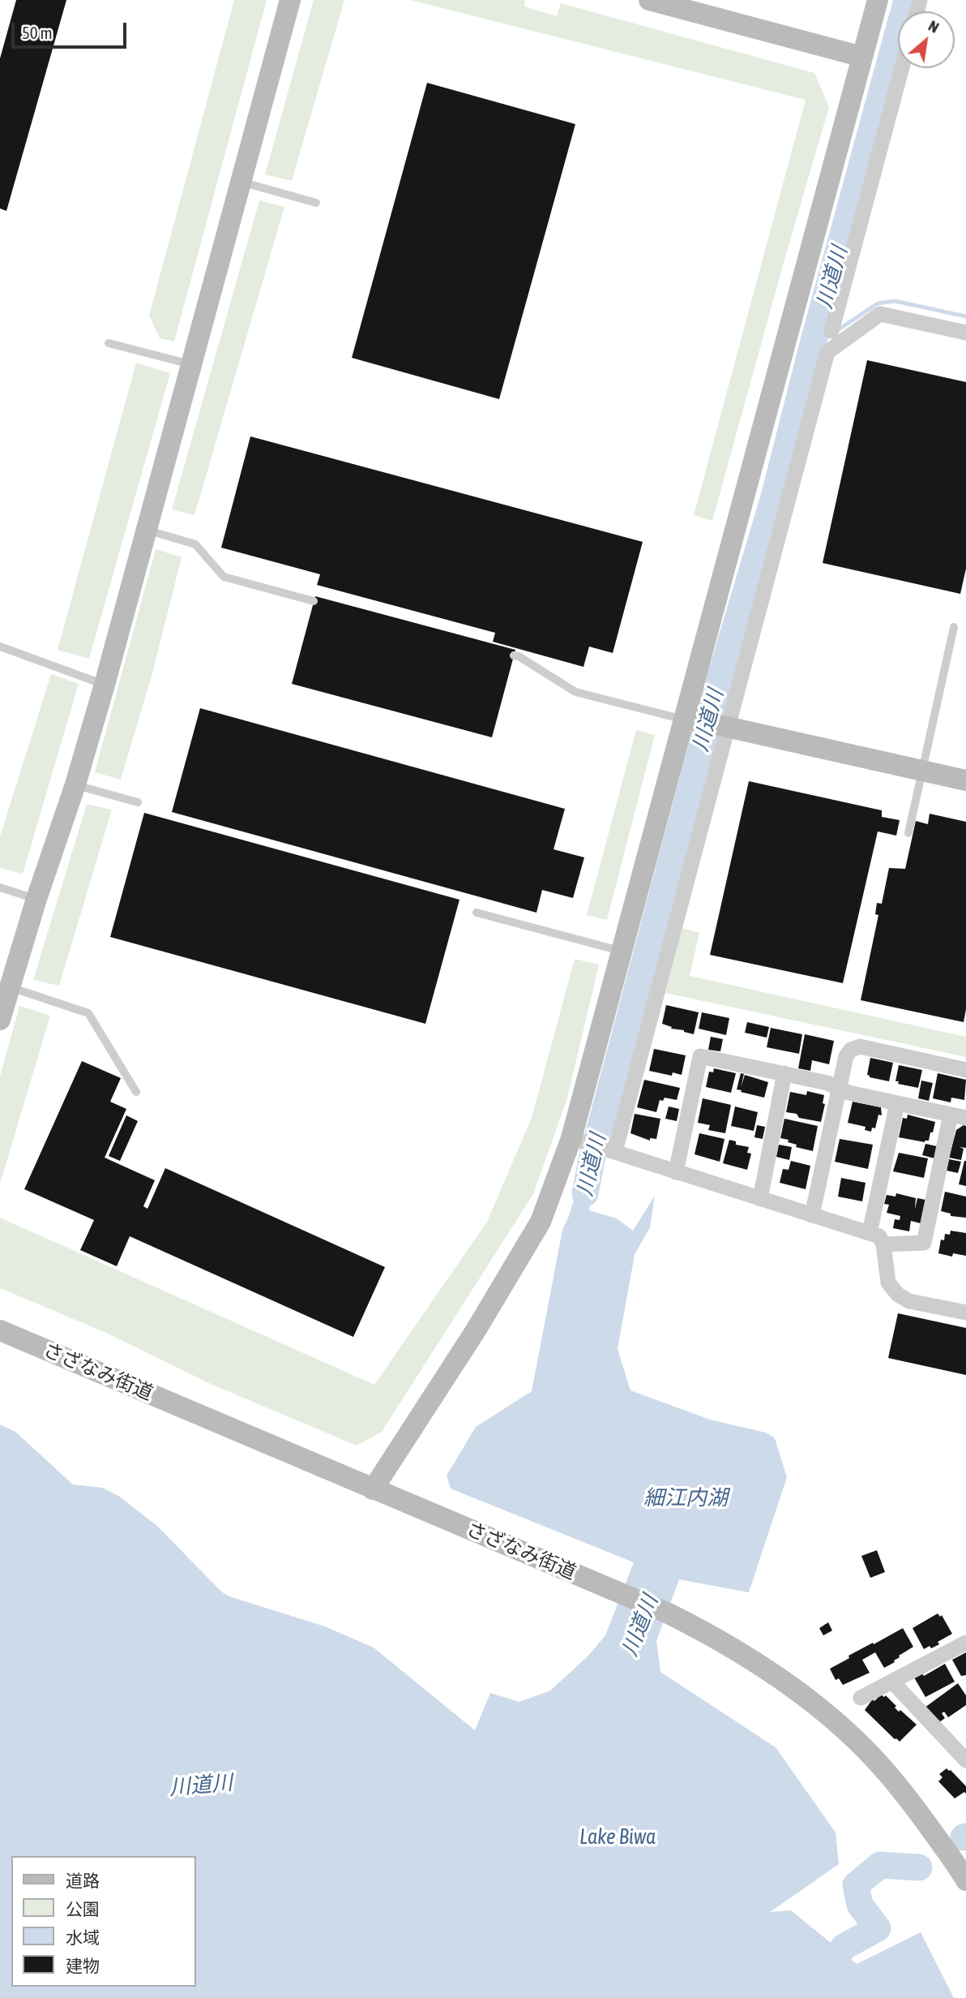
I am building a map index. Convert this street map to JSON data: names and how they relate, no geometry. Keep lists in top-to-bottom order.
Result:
{
  "streets": {
    "street": ["さざなみ街道"]
  },
  "water": ["川道川", "細江内湖", "Lake Biwa"],
  "legend": [
    "道路",
    "公園",
    "水域",
    "建物"
  ],
  "scale_bar": "50 m",
  "north": "top right"
}
